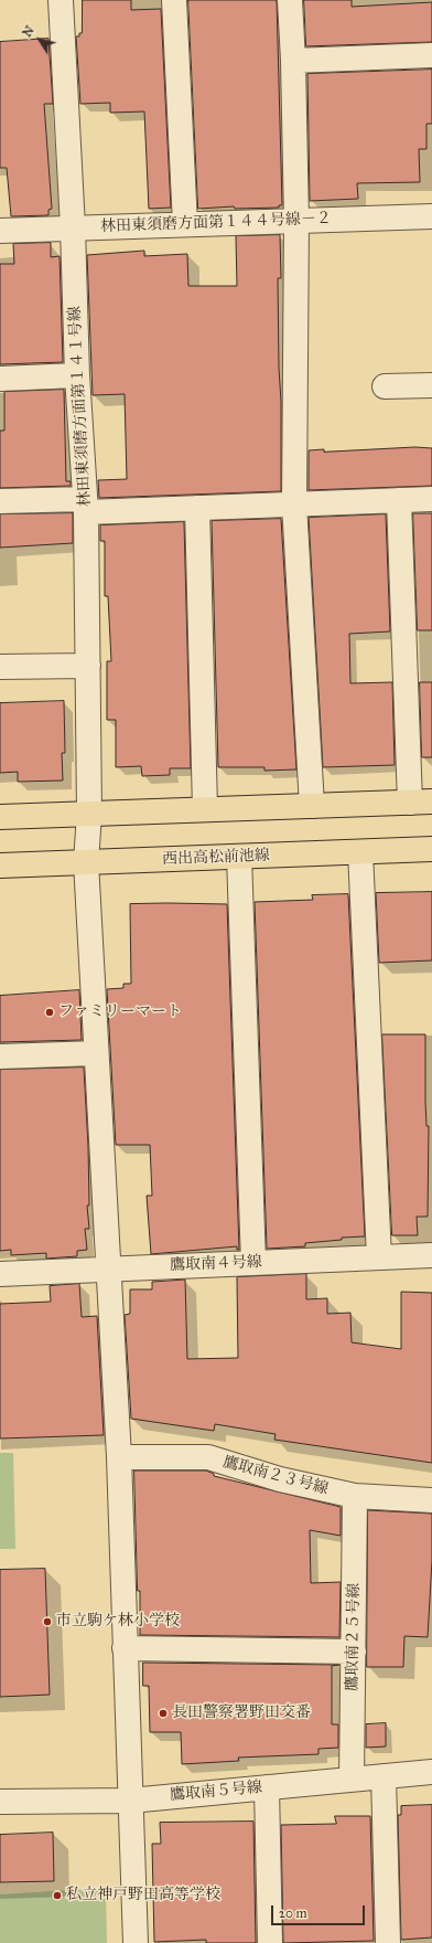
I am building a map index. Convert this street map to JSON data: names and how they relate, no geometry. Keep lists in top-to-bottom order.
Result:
{
  "streets": {
    "main road": ["西出高松前池線"],
    "street": [
      "林田東須磨方面第１４４号線－２",
      "林田東須磨方面第１４１号線",
      "鷹取南４号線",
      "鷹取南２３号線",
      "鷹取南２５号線",
      "鷹取南５号線"
    ]
  },
  "crossings": [
    ["林田東須磨方面第１４４号線－２", "林田東須磨方面第１４１号線"],
    ["林田東須磨方面第１４１号線", "西出高松前池線"],
    ["林田東須磨方面第１４１号線", "鷹取南４号線"],
    ["林田東須磨方面第１４１号線", "鷹取南２３号線"],
    ["林田東須磨方面第１４１号線", "鷹取南５号線"],
    ["鷹取南２３号線", "鷹取南２５号線"],
    ["鷹取南２５号線", "鷹取南５号線"]
  ],
  "places": [
    "ファミリーマート",
    "市立駒ケ林小学校",
    "長田警察署野田交番",
    "私立神戸野田高等学校"
  ],
  "scale_bar": "20 m",
  "north": "top left"
}
